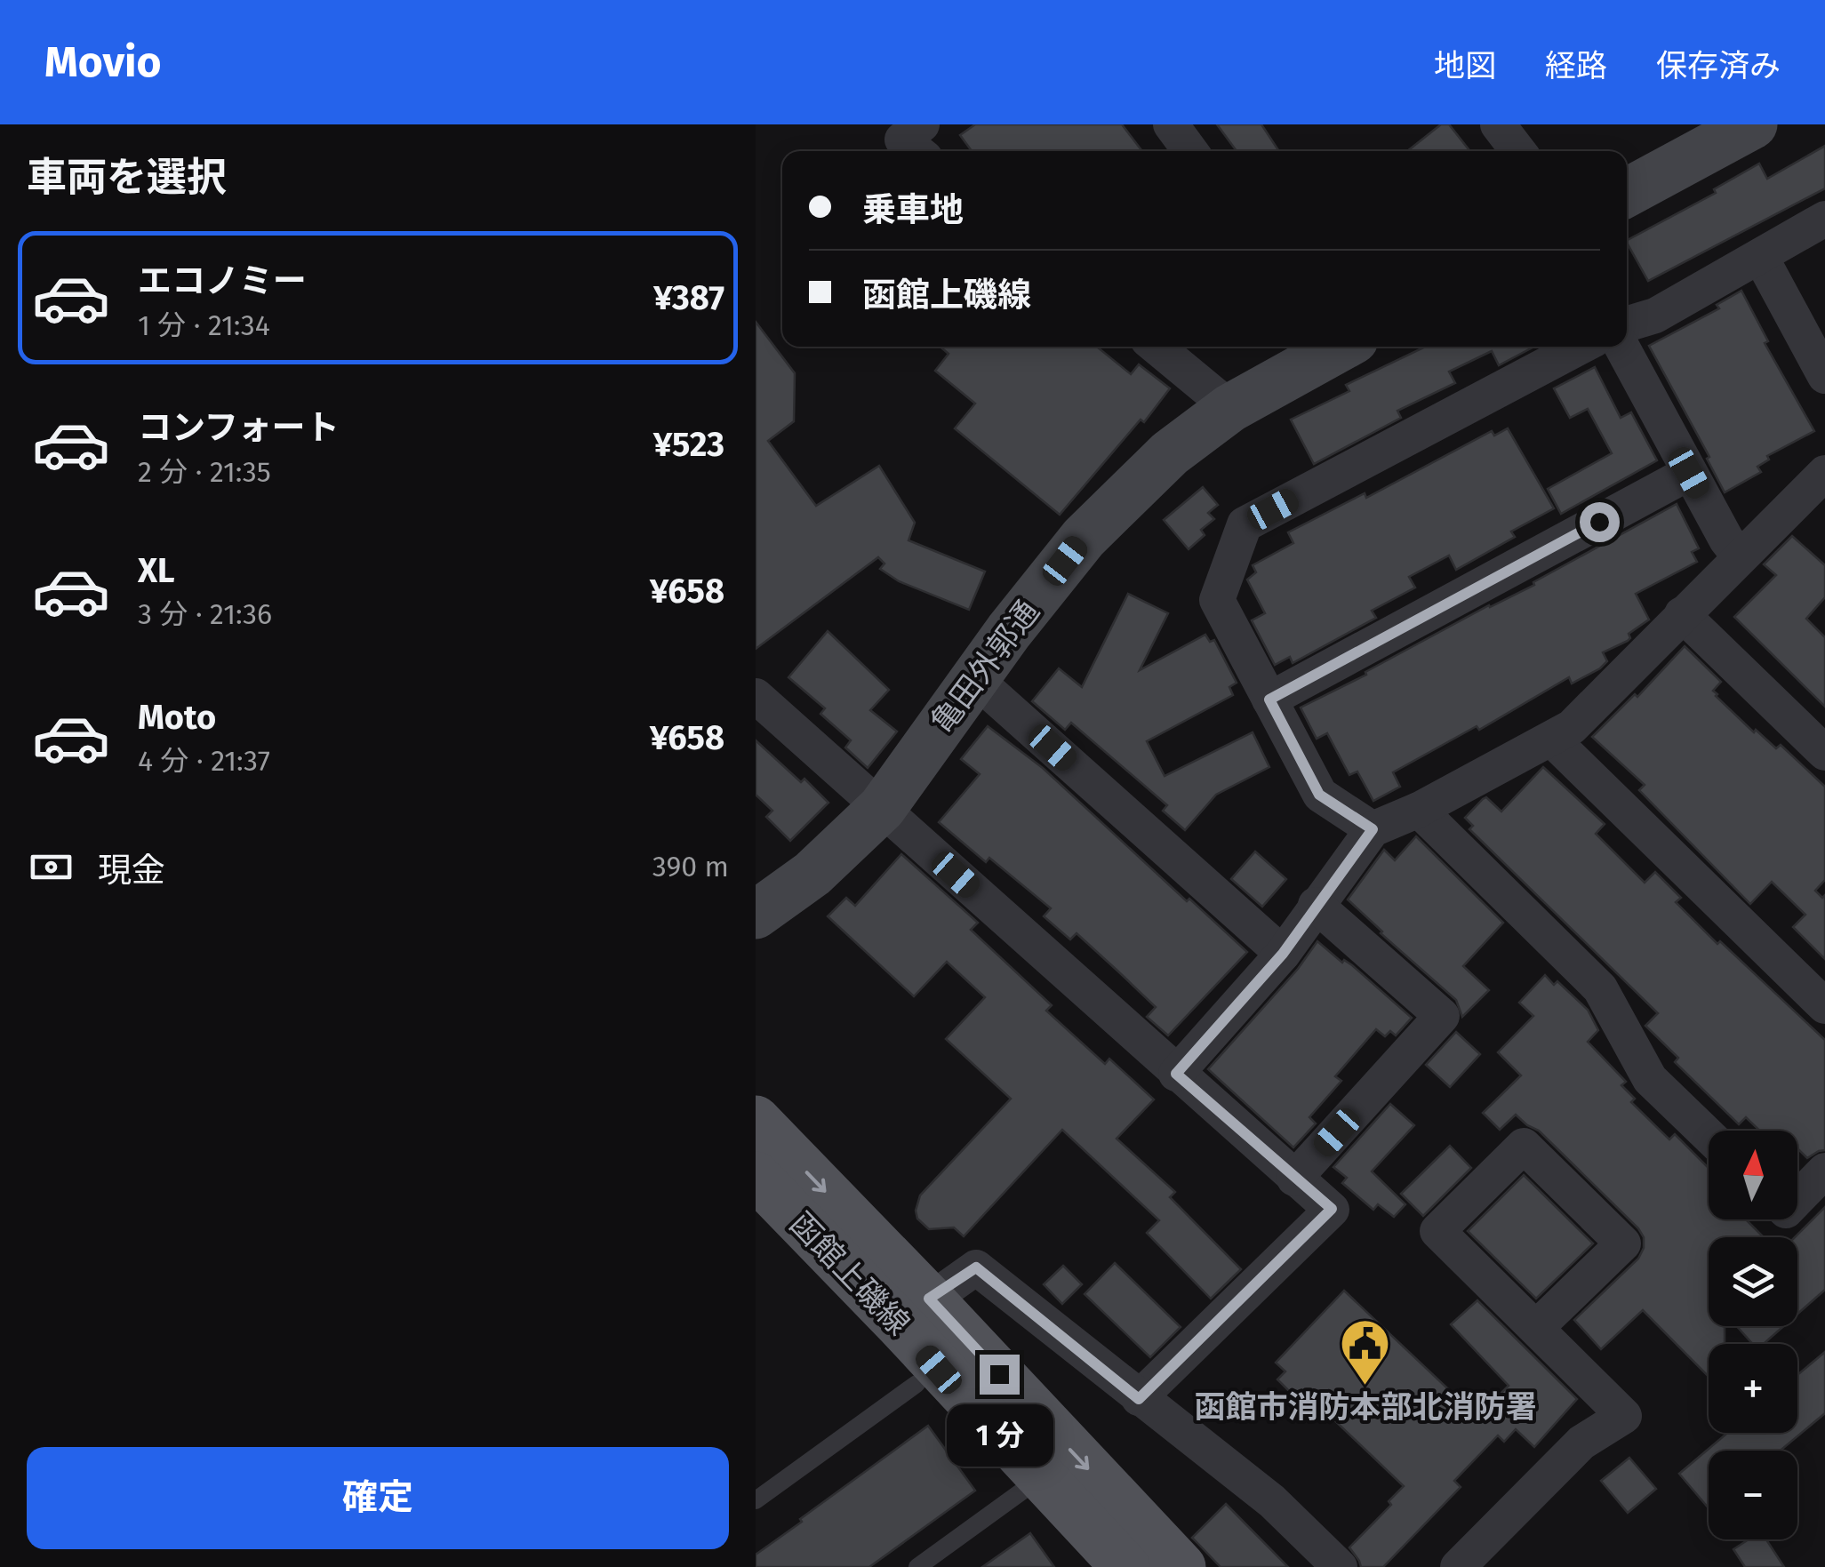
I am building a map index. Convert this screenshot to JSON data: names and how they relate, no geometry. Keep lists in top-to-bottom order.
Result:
{
  "streets": {
    "main road": ["函館上磯線"],
    "street": ["亀田外郭通"]
  },
  "places": {
    "public building": ["函館市消防本部北消防署"]
  },
  "north": "top",
  "page": {
    "header": "Movio",
    "nav": ["地図", "経路", "保存済み"],
    "heading": "車両を選択",
    "banner": ["乗車地", "函館上磯線"],
    "list": [
      {
        "name": "エコノミー",
        "note": "1 分 · 21:34",
        "value": "¥387"
      },
      {
        "name": "コンフォート",
        "note": "2 分 · 21:35",
        "value": "¥523"
      },
      {
        "name": "XL",
        "note": "3 分 · 21:36",
        "value": "¥658"
      },
      {
        "name": "Moto",
        "note": "4 分 · 21:37",
        "value": "¥658"
      }
    ],
    "pay": ["現金", "390 m"],
    "map_buttons": ["+", "−"],
    "bubble": "1 分",
    "buttons": "確定"
  }
}
